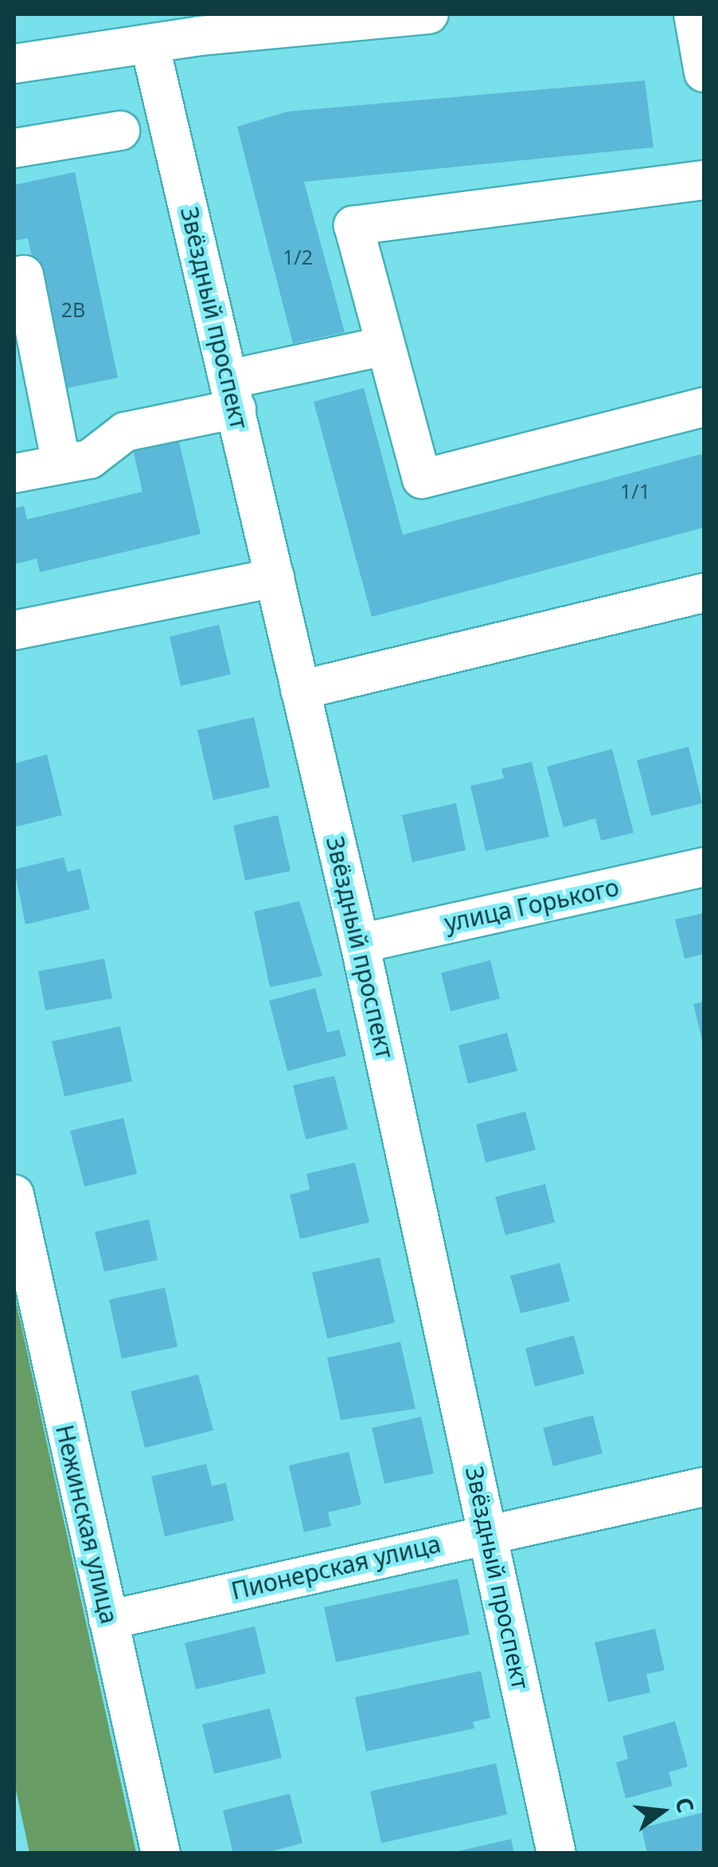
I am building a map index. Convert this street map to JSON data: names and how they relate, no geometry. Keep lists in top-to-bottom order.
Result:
{
  "streets": {
    "street": [
      "Звёздный проспект",
      "улица Горького",
      "Нежинская улица",
      "Пионерская улица"
    ]
  },
  "crossings": [
    ["Звёздный проспект", "улица Горького"],
    ["Звёздный проспект", "Пионерская улица"],
    ["Нежинская улица", "Пионерская улица"]
  ],
  "house_numbers": ["1/2", "2В", "1/1"],
  "north": "right"
}
